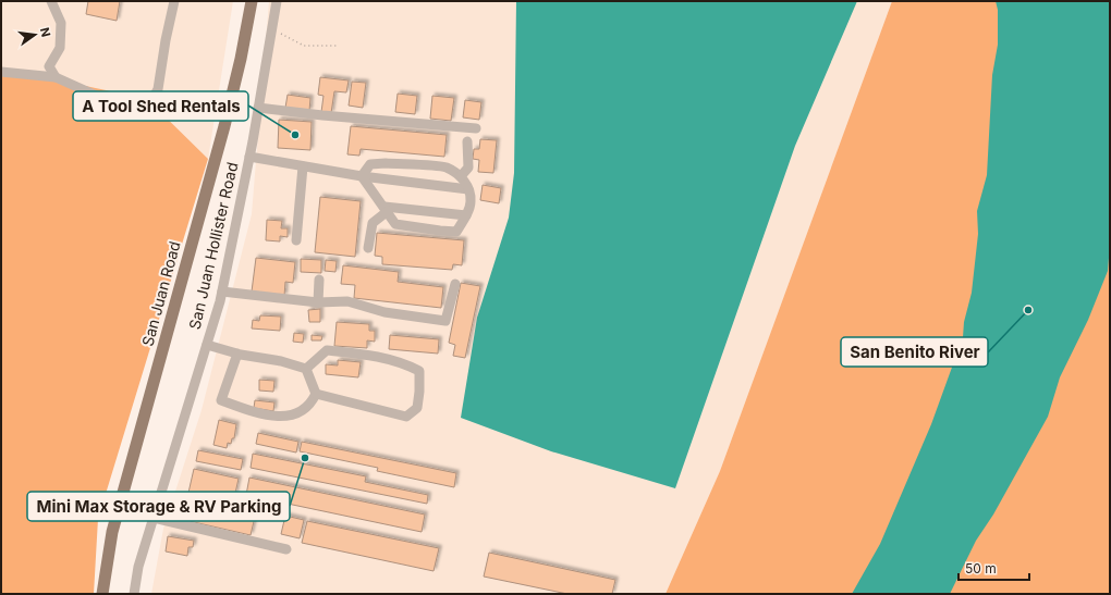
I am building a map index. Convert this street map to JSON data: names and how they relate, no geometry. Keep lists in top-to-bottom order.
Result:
{
  "streets": {
    "main road": ["San Juan Road"],
    "street": ["San Juan Hollister Road"]
  },
  "places": ["A Tool Shed Rentals", "San Benito River", "Mini Max Storage & RV Parking"],
  "scale_bar": "50 m",
  "north": "right"
}
